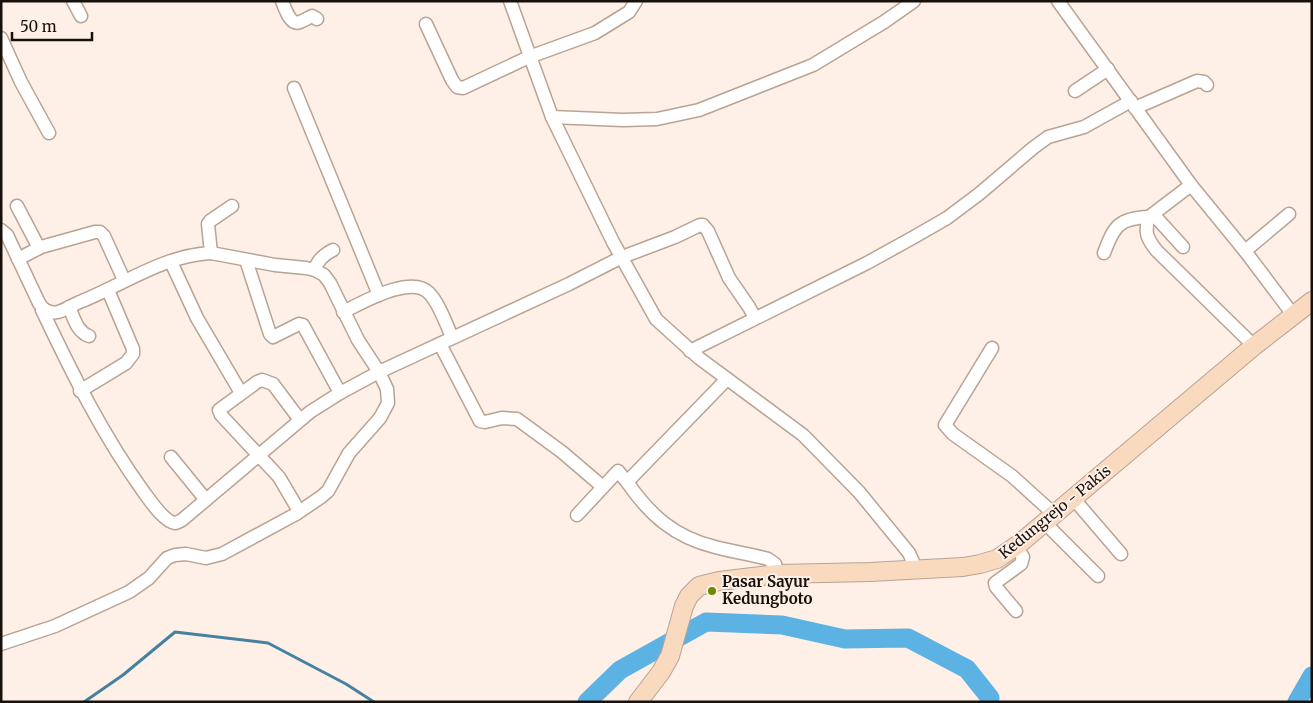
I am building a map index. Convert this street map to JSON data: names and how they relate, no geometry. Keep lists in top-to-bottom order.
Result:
{
  "streets": {
    "main road": ["Kedungrejo - Pakis"]
  },
  "places": ["Pasar Sayur Kedungboto"],
  "scale_bar": "50 m"
}
